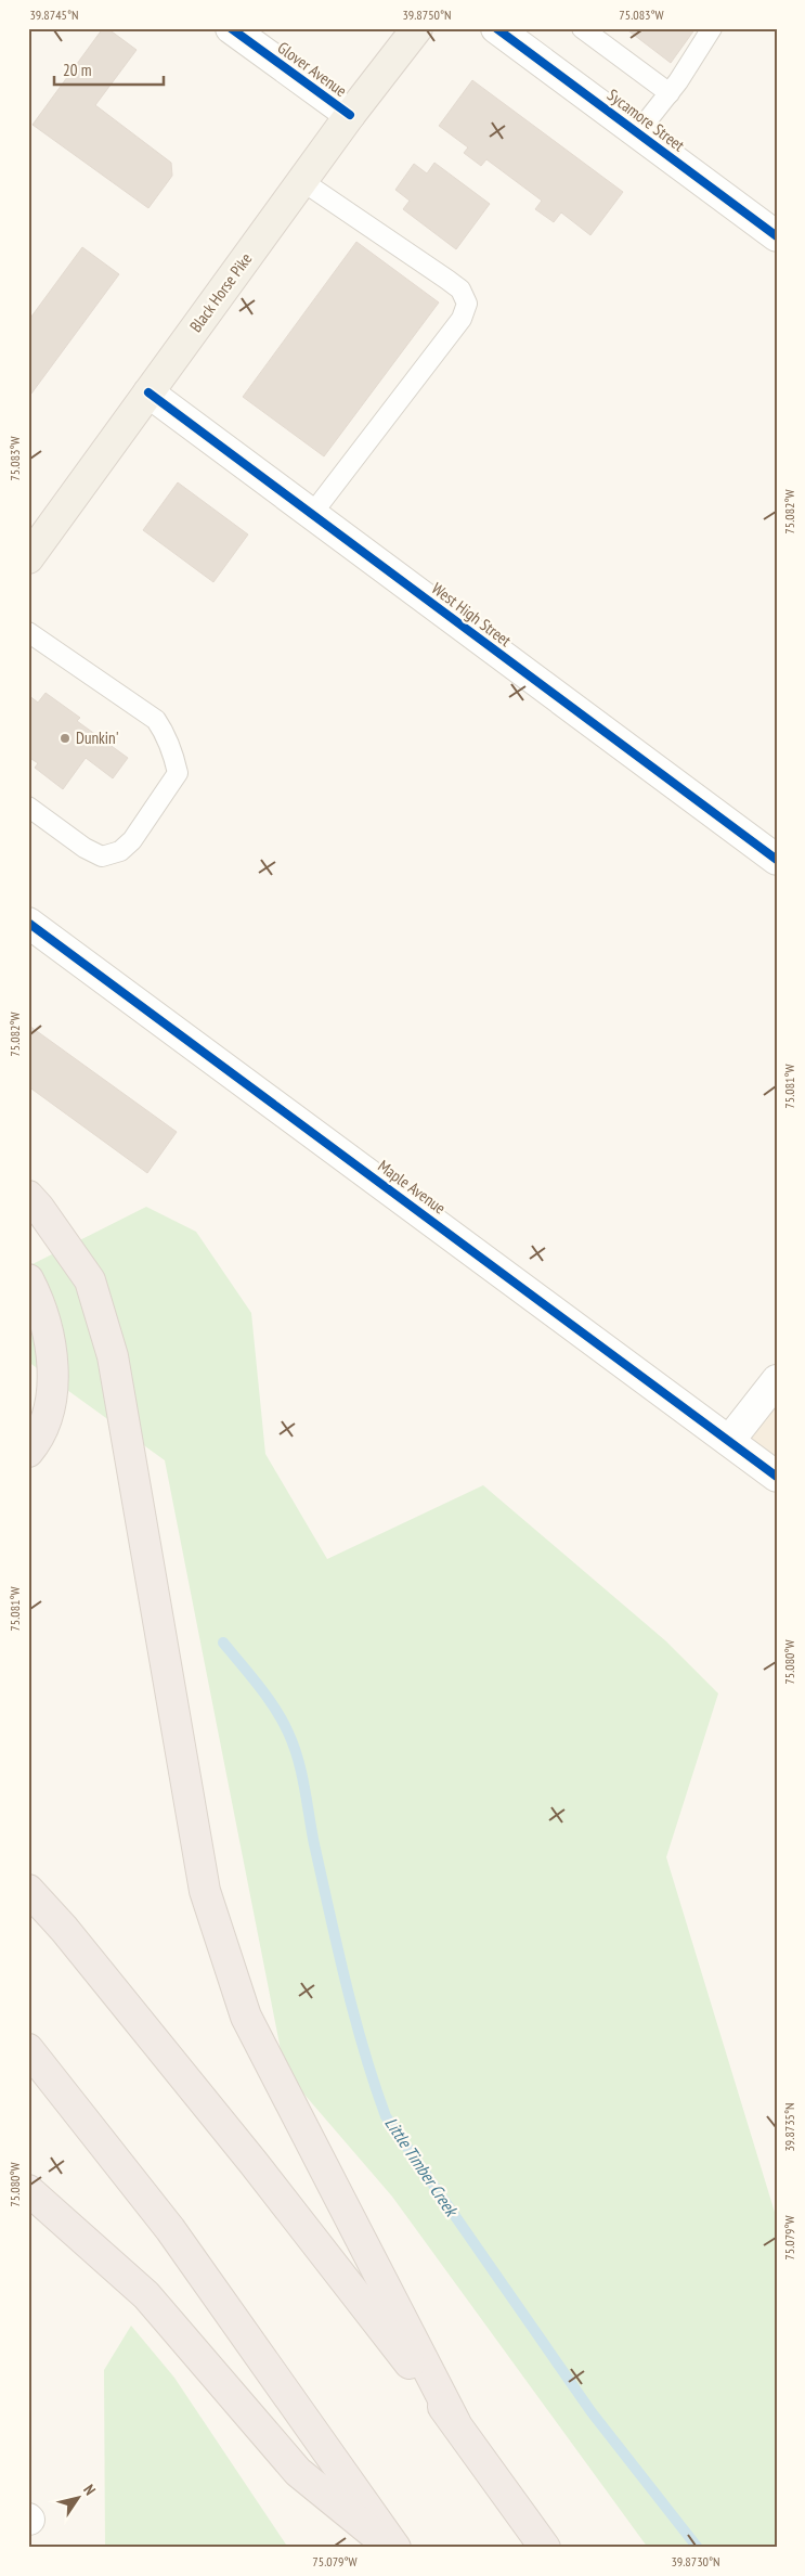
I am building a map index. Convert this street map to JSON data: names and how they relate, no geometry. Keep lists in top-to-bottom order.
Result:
{
  "streets": {
    "main road": ["Black Horse Pike"],
    "street": [
      "Glover Avenue",
      "Sycamore Street",
      "West High Street",
      "Maple Avenue"
    ]
  },
  "crossings": [
    ["Glover Avenue", "Black Horse Pike"],
    ["Black Horse Pike", "West High Street"]
  ],
  "water": ["Little Timber Creek"],
  "places": ["Dunkin'"],
  "scale_bar": "20 m",
  "north": "top right",
  "coordinates": [
    "39.8745°N",
    "39.8750°N",
    "75.083°W",
    "75.082°W",
    "75.081°W",
    "75.080°W",
    "39.8735°N",
    "75.079°W",
    "39.8730°N"
  ]
}
